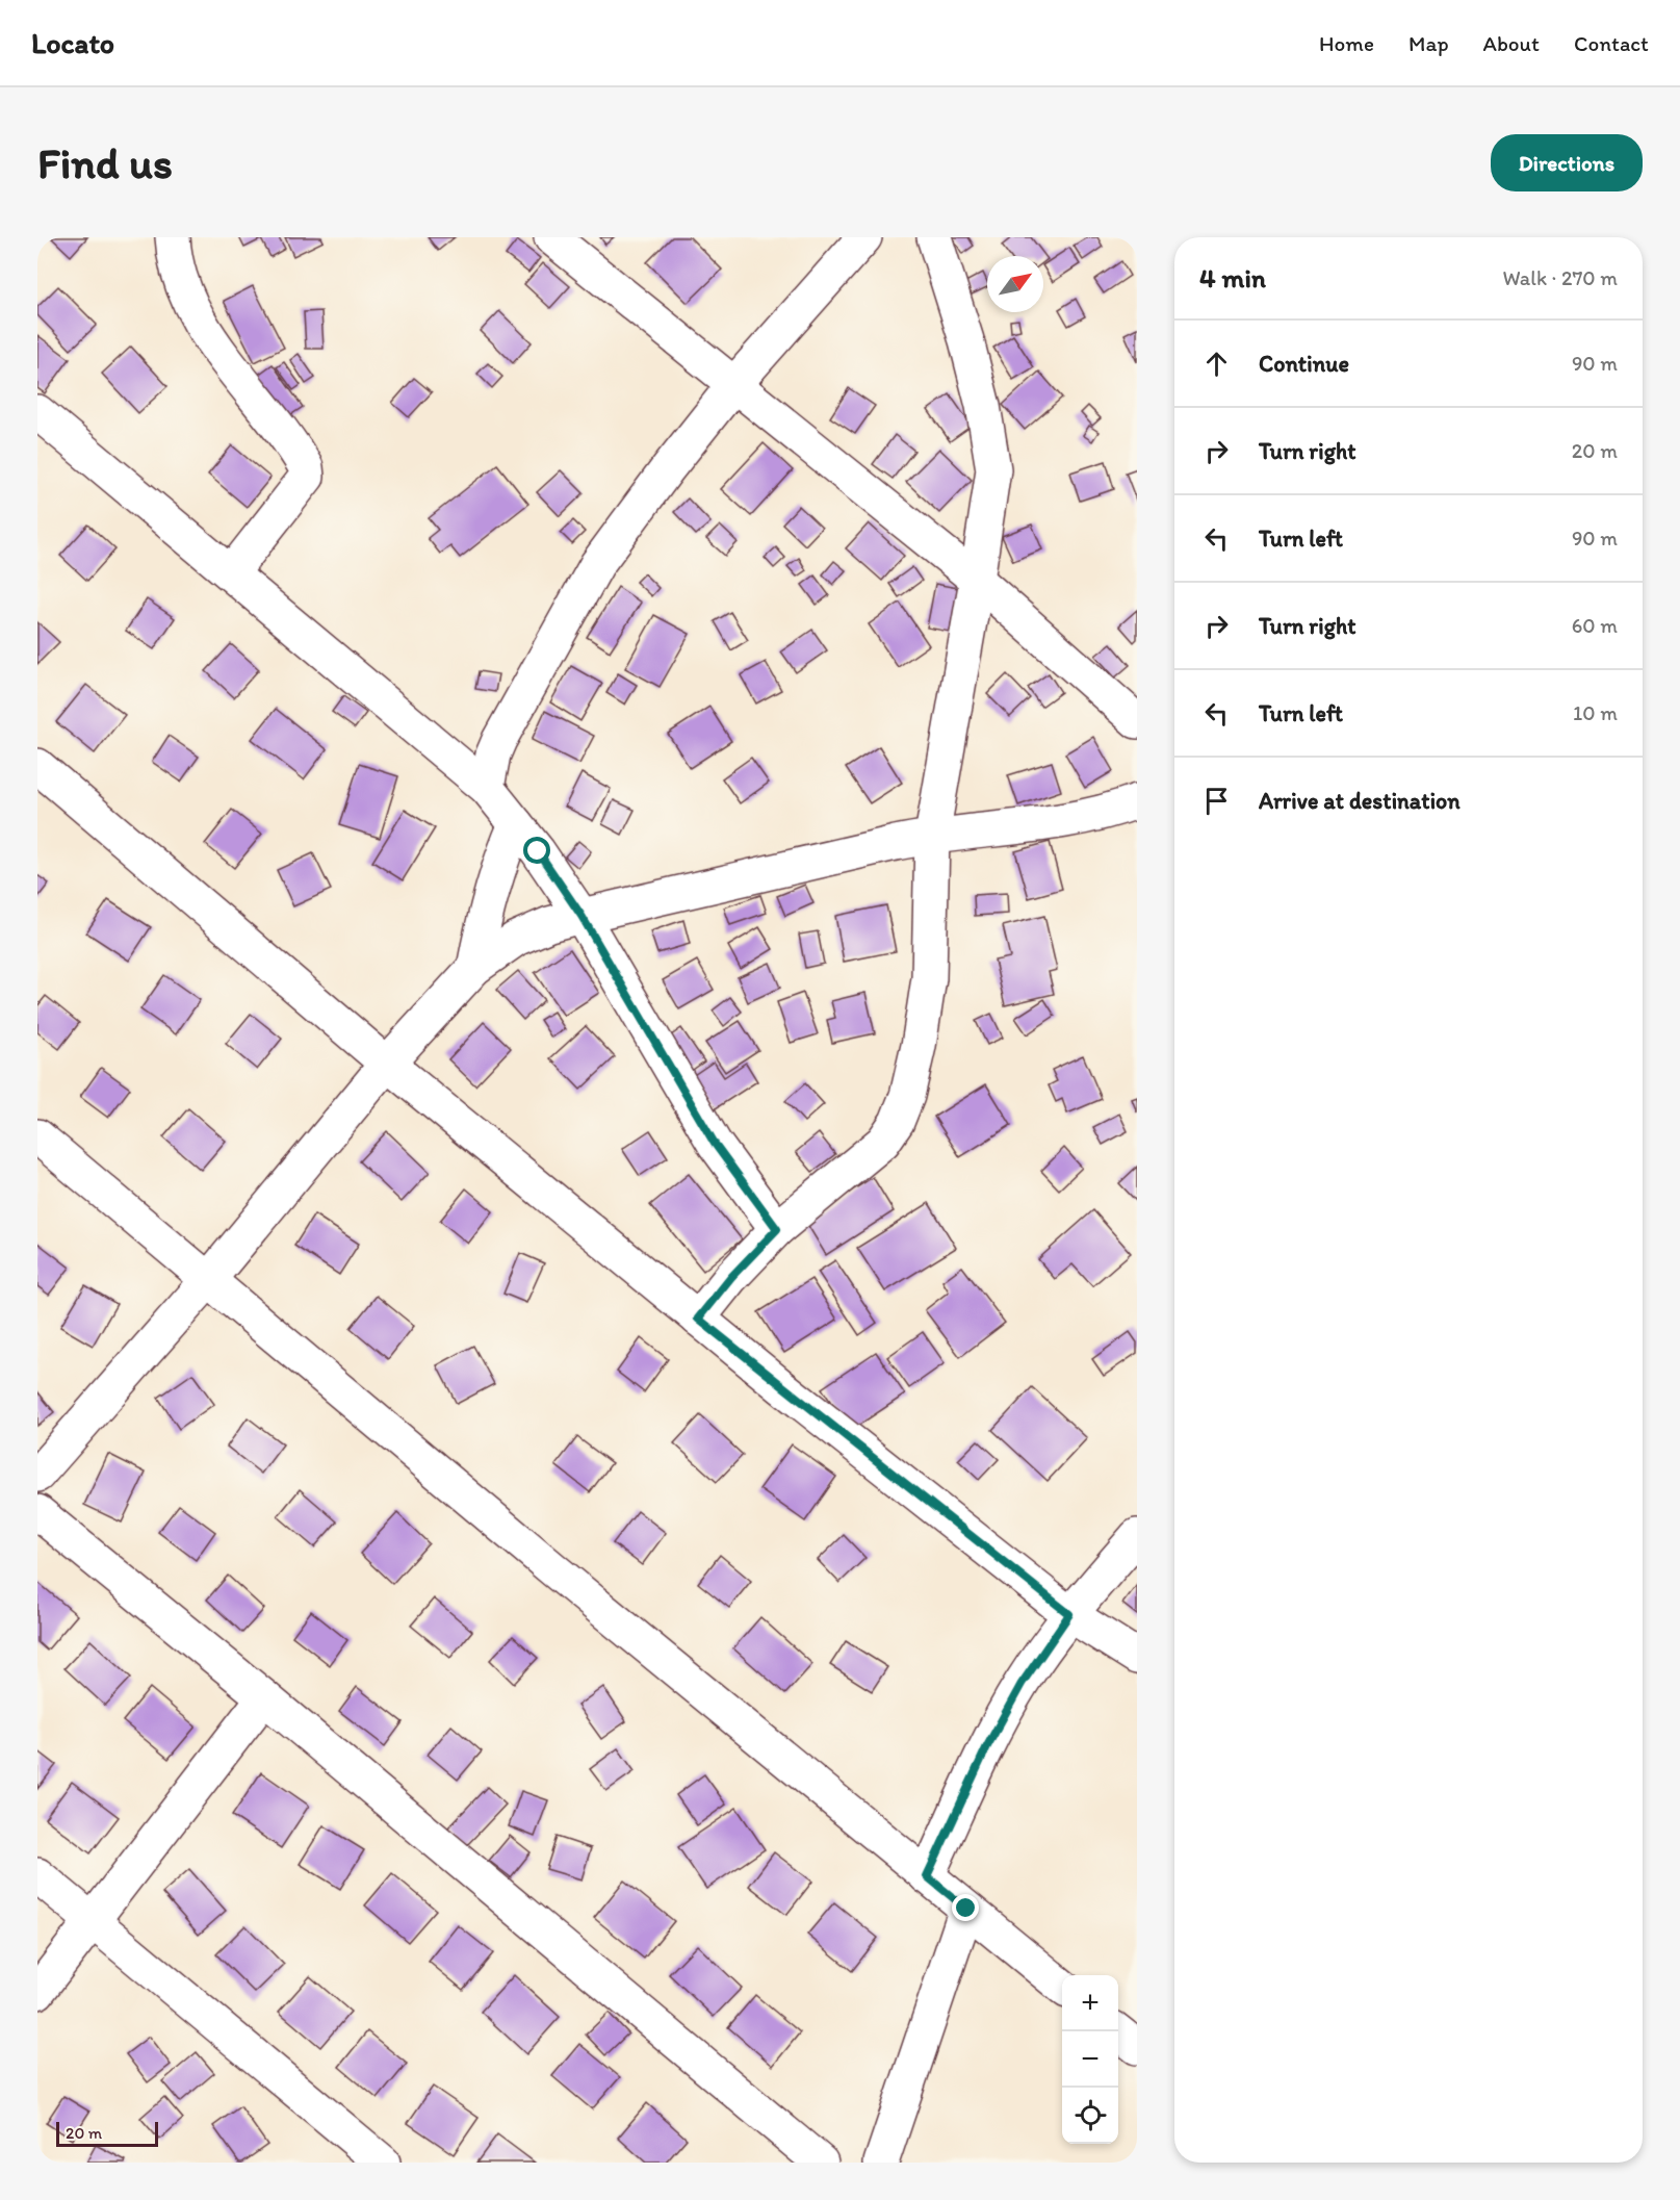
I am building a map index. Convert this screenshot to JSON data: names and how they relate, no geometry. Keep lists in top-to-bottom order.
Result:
{
  "scale_bar": "20 m",
  "north": "top right",
  "page": {
    "header": "Locato",
    "nav": [
      "Home",
      "Map",
      "About",
      "Contact"
    ],
    "buttons": "Directions",
    "title": "Find us",
    "heading": ["4 min", "Walk · 270 m"],
    "list": [
      ["Continue", "90 m"],
      ["Turn right", "20 m"],
      ["Turn left", "90 m"],
      ["Turn right", "60 m"],
      ["Turn left", "10 m"],
      "Arrive at destination"
    ],
    "map_buttons": ["+", "−"],
    "scale": "20 m"
  }
}
